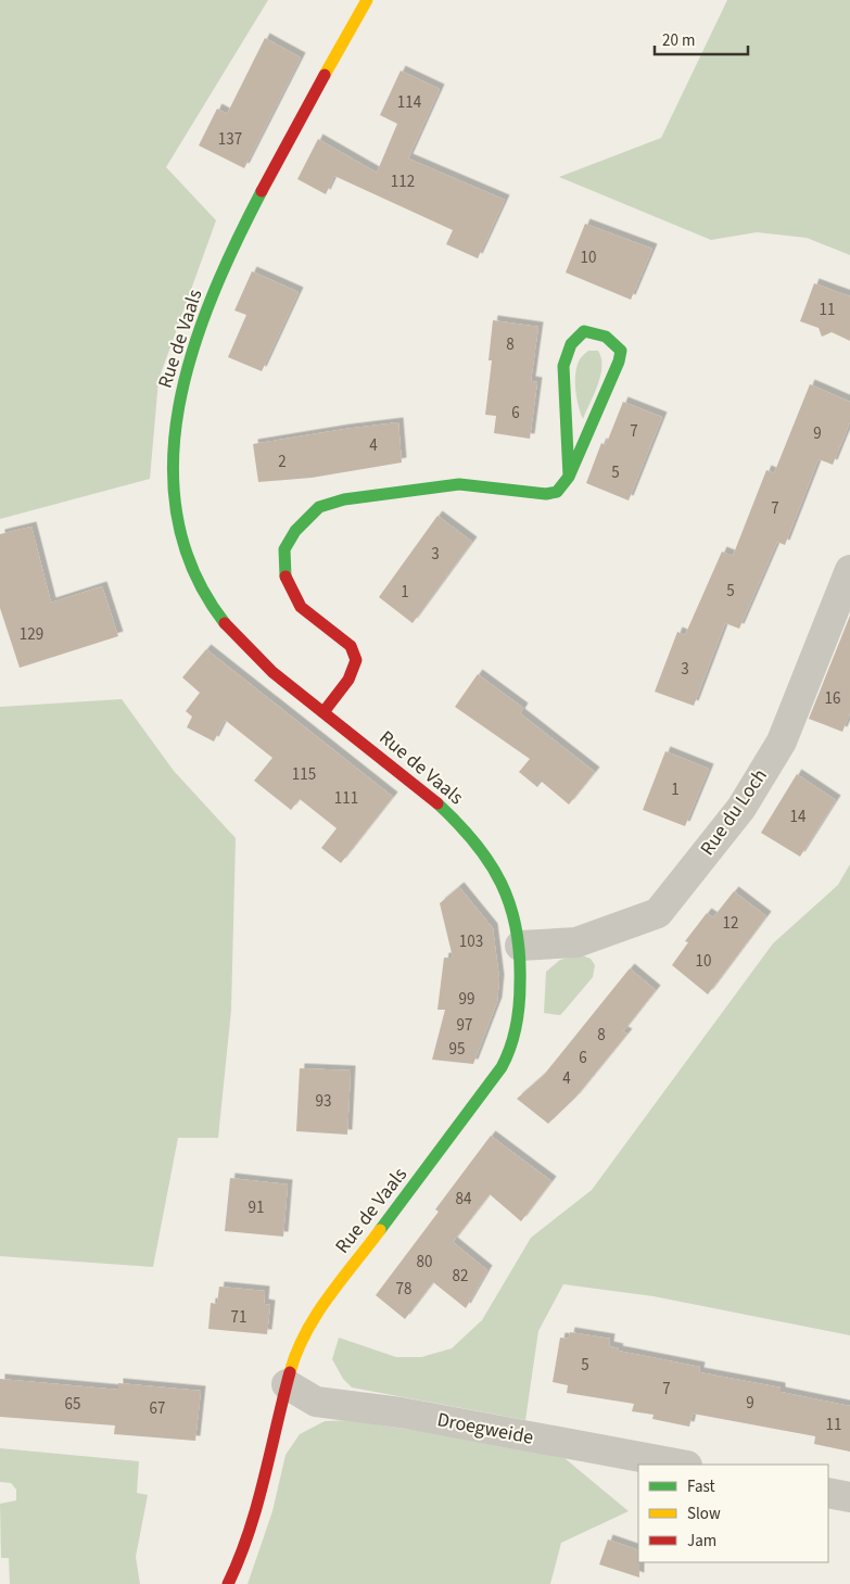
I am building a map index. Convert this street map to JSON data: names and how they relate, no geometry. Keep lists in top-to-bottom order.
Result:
{
  "streets": {
    "main road": ["Rue de Vaals"],
    "street": ["Rue du Loch", "Droegweide"]
  },
  "crossings": [
    ["Rue de Vaals", "Rue du Loch"],
    ["Rue de Vaals", "Droegweide"]
  ],
  "house_numbers": [
    "114",
    "137",
    "112",
    "10",
    "11",
    "8",
    "6",
    "7",
    "9",
    "4",
    "2",
    "5",
    "7",
    "3",
    "5",
    "1",
    "129",
    "3",
    "16",
    "115",
    "1",
    "111",
    "14",
    "12",
    "103",
    "10",
    "99",
    "97",
    "8",
    "95",
    "6",
    "4",
    "93",
    "84",
    "91",
    "80",
    "82",
    "78",
    "71",
    "5",
    "7",
    "9",
    "65",
    "67",
    "11"
  ],
  "legend": ["Fast", "Slow", "Jam"],
  "scale_bar": "20 m"
}
